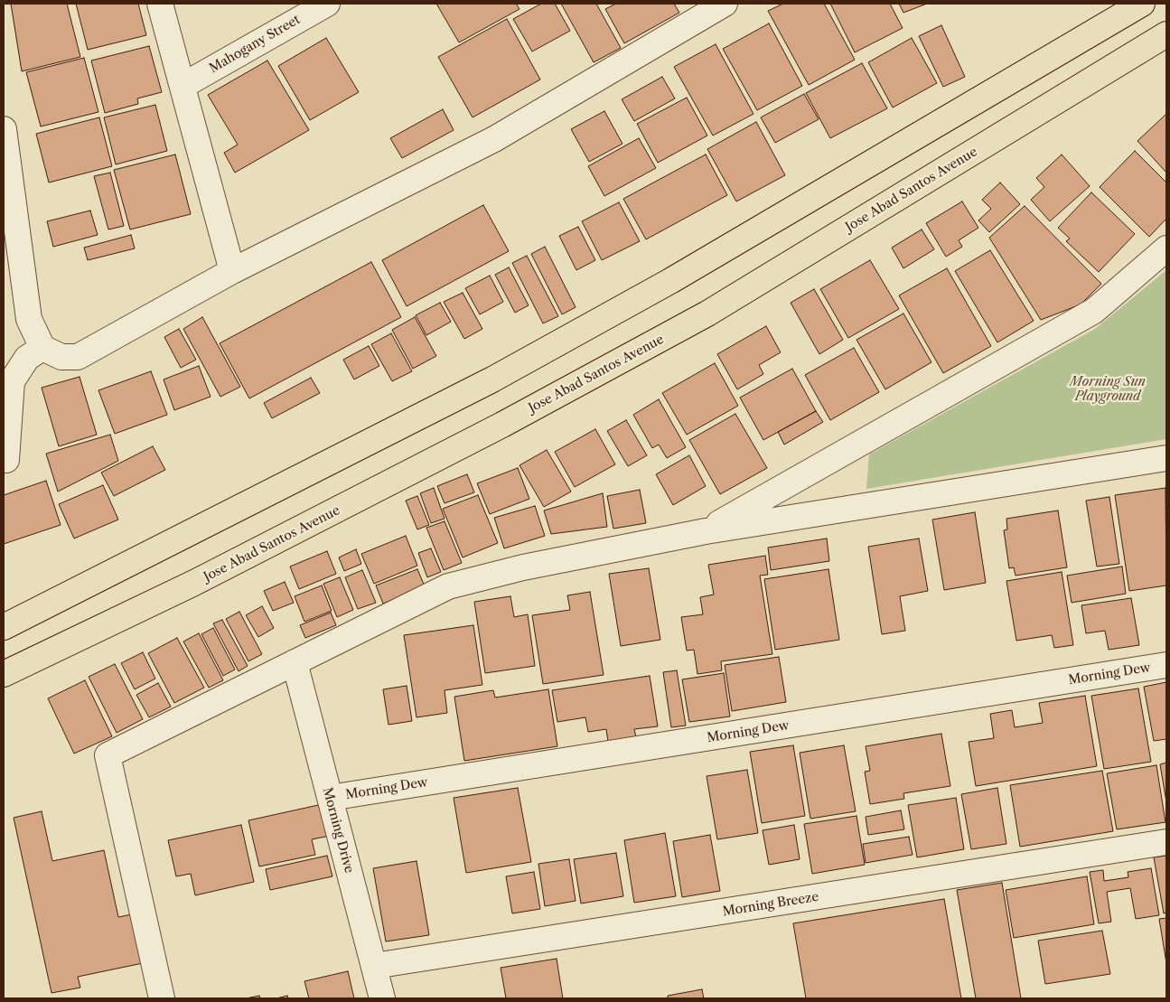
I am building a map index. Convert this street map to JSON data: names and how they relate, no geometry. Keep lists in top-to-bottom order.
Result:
{
  "streets": {
    "highway": ["Jose Abad Santos Avenue"],
    "street": [
      "Mahogany Street",
      "Morning Dew",
      "Morning Drive",
      "Morning Breeze"
    ]
  },
  "crossings": [
    ["Morning Dew", "Morning Drive"],
    ["Morning Drive", "Morning Breeze"]
  ],
  "parks": ["Morning Sun Playground"]
}
